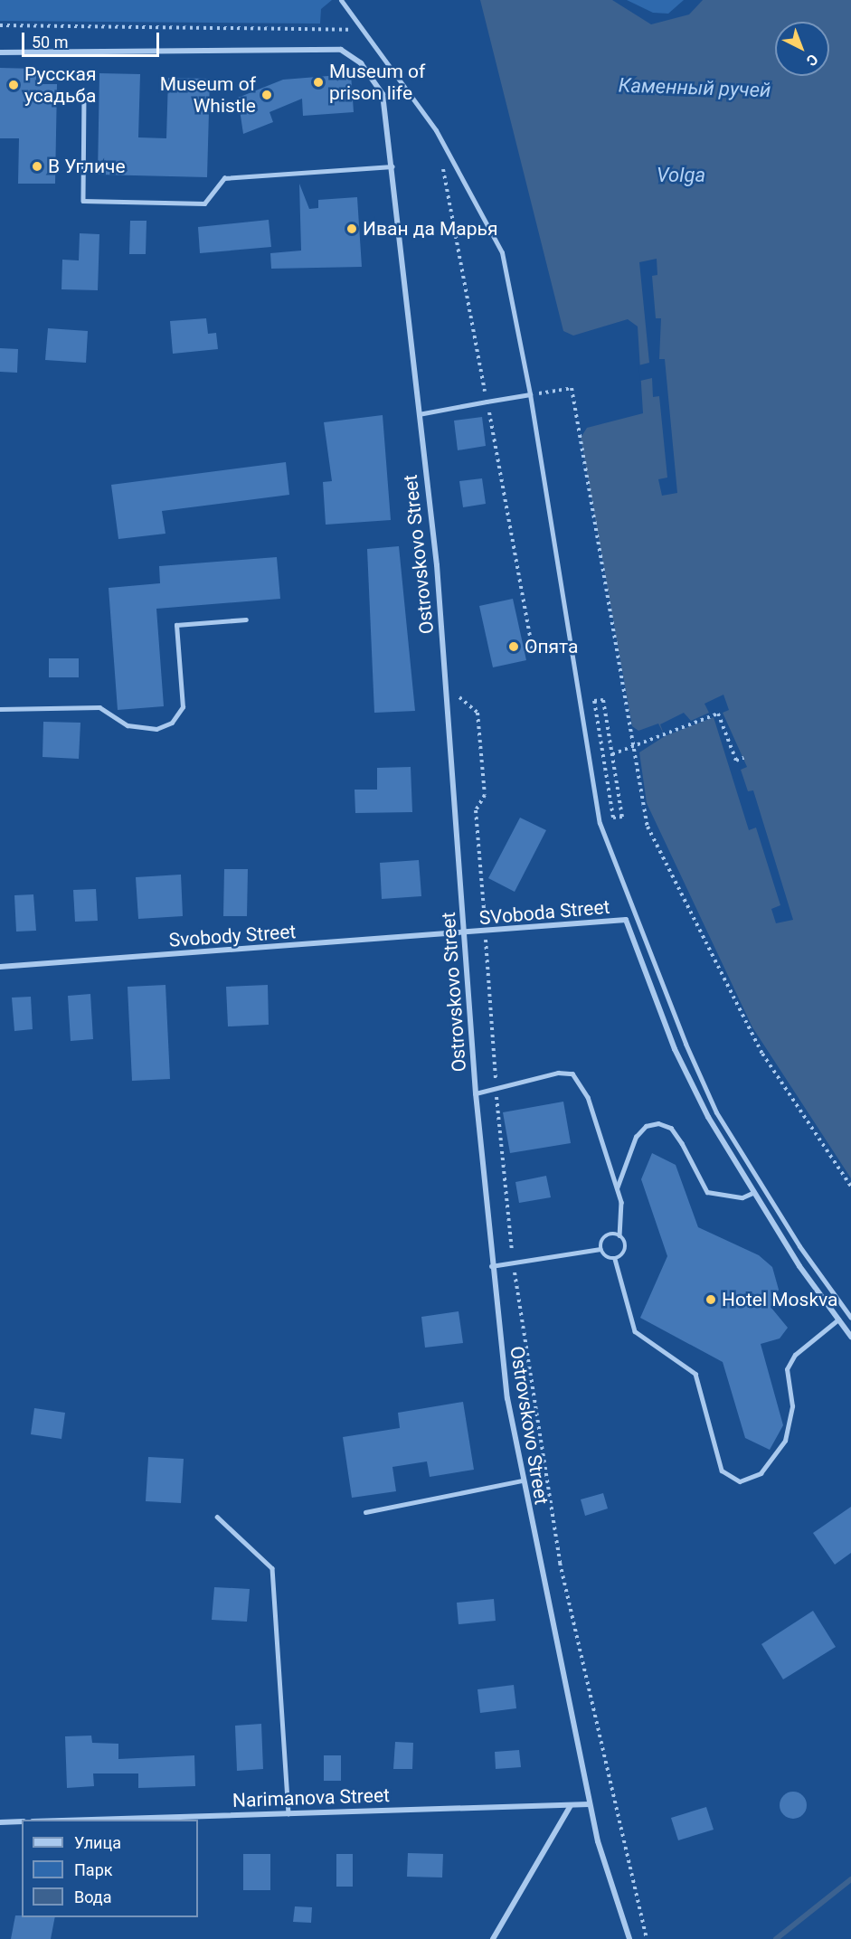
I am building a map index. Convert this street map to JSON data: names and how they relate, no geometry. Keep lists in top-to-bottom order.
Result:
{
  "streets": {
    "street": [
      "Ostrovskovo Street",
      "SVoboda Street",
      "Svobody Street",
      "Narimanova Street"
    ]
  },
  "crossings": [
    ["Ostrovskovo Street", "SVoboda Street"],
    ["Ostrovskovo Street", "Svobody Street"],
    ["Ostrovskovo Street", "Narimanova Street"],
    ["SVoboda Street", "Svobody Street"]
  ],
  "water": ["Каменный ручей", "Volga"],
  "places": [
    "Museum of prison life",
    "Русская усадьба",
    "Museum of Whistle",
    "В Угличе",
    "Иван да Марья",
    "Опята",
    "Hotel Moskva"
  ],
  "legend": ["Улица", "Парк", "Вода"],
  "scale_bar": "50 m",
  "north": "bottom right"
}
